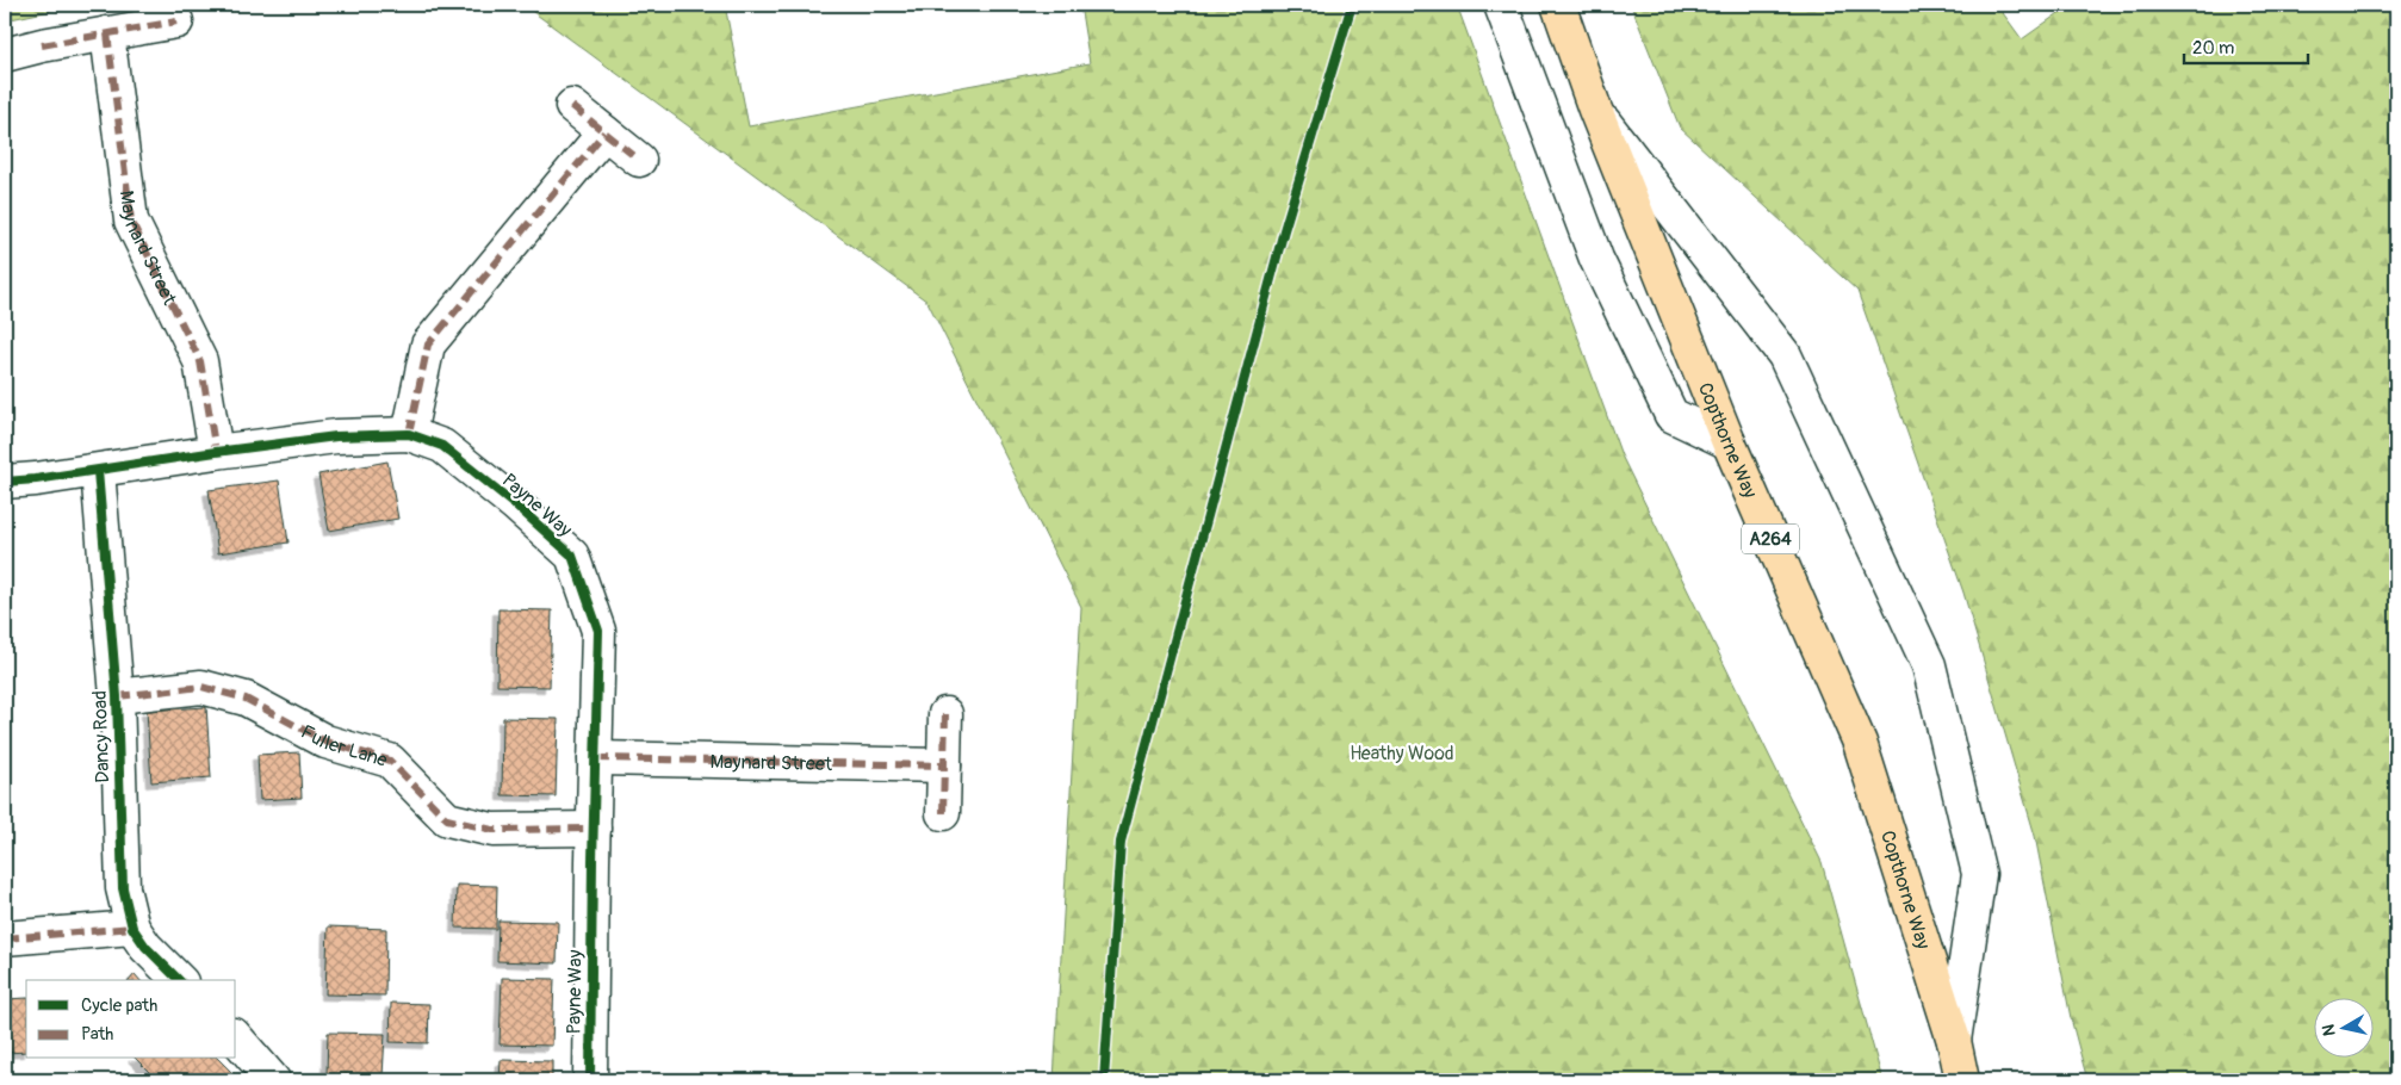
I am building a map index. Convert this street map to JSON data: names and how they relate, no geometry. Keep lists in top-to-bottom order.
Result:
{
  "streets": {
    "highway": ["Copthorne Way", "A264"],
    "street": [
      "Maynard Street",
      "Payne Way",
      "Dancy Road",
      "Fuller Lane"
    ]
  },
  "crossings": [
    ["Maynard Street", "Payne Way"],
    ["Payne Way", "Dancy Road"],
    ["Payne Way", "Fuller Lane"],
    ["Dancy Road", "Fuller Lane"]
  ],
  "parks": ["Heathy Wood"],
  "legend": ["Cycle path", "Path"],
  "scale_bar": "20 m",
  "north": "left"
}
